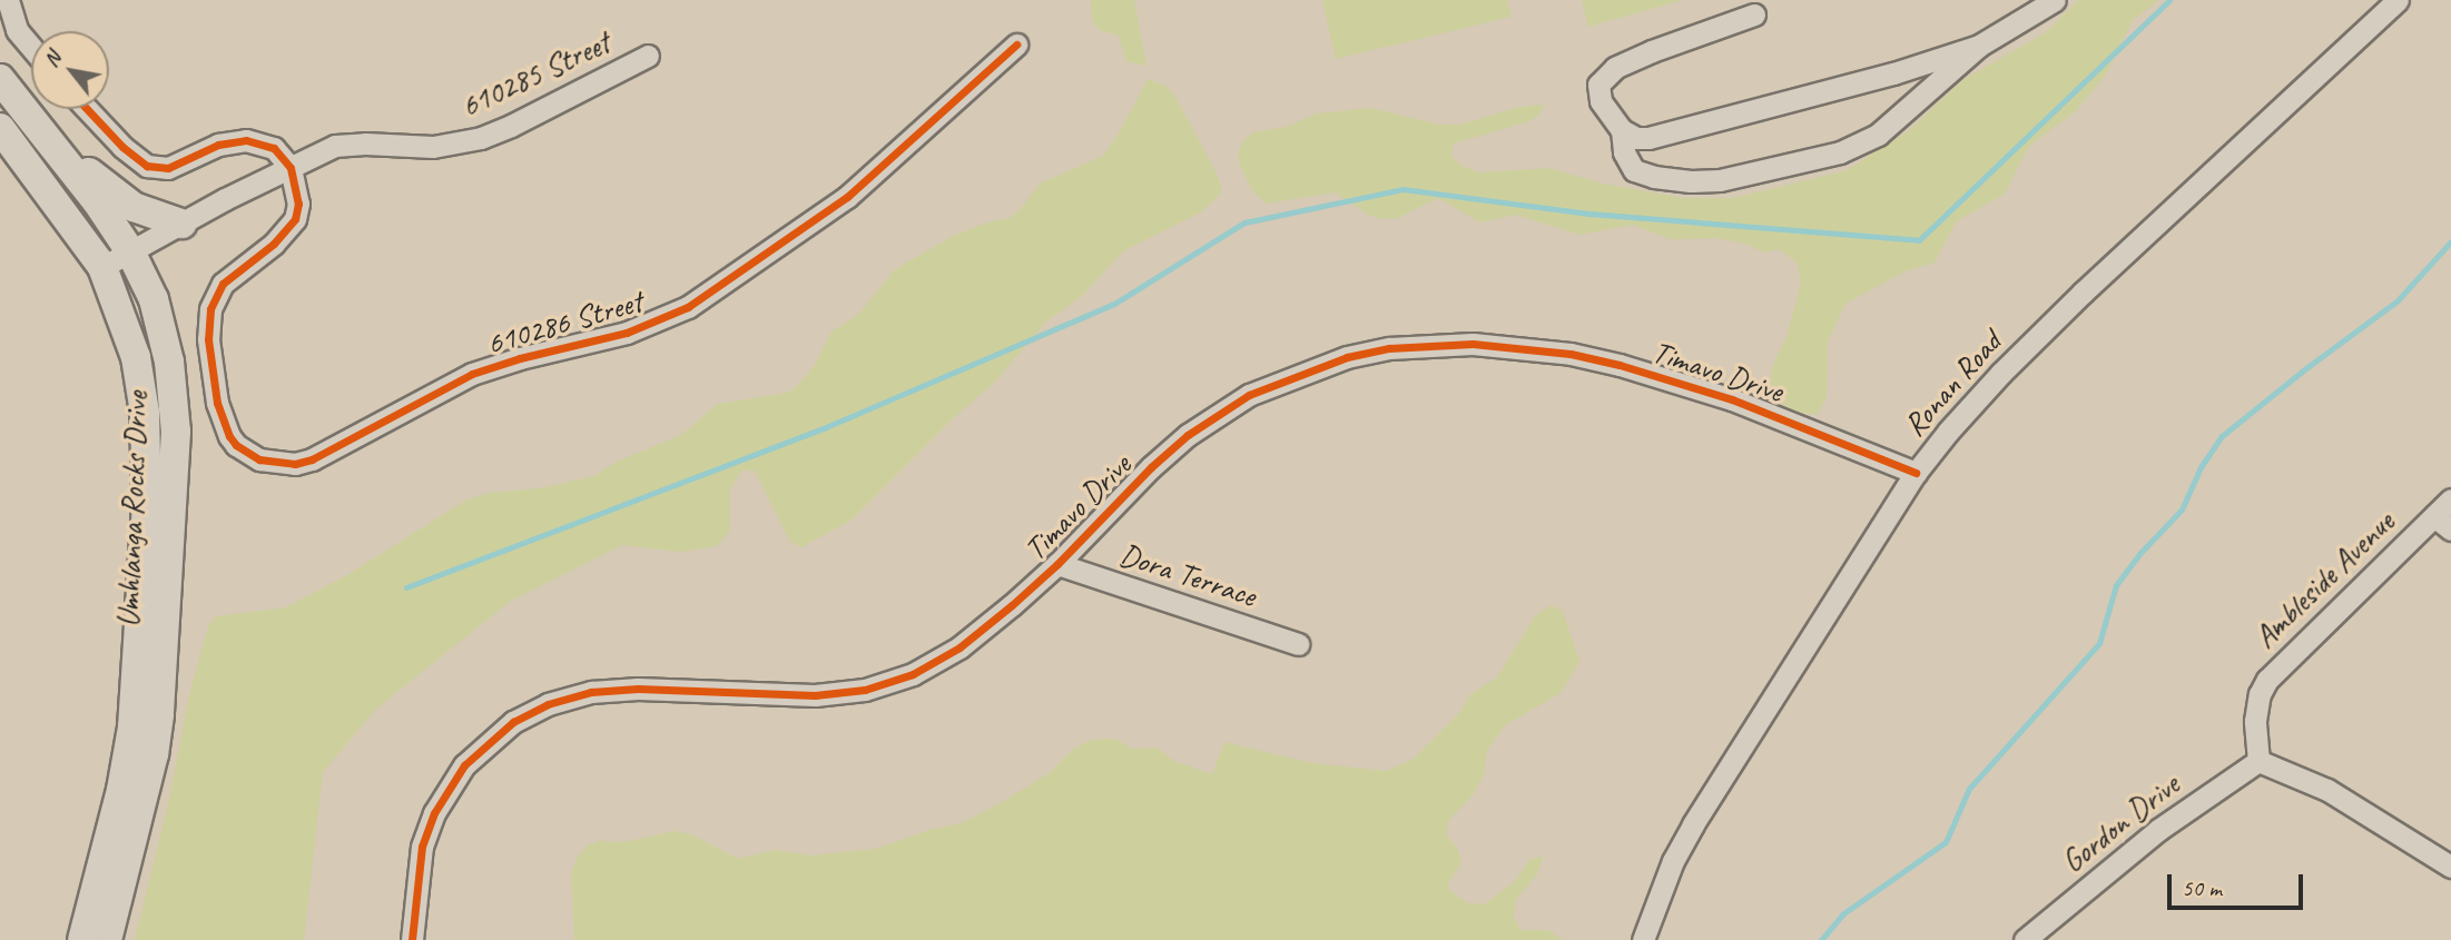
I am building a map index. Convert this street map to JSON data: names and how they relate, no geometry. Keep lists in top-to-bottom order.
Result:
{
  "streets": {
    "main road": ["Umhlanga Rocks Drive"],
    "street": [
      "610285 Street",
      "610286 Street",
      "Timavo Drive",
      "Ronan Road",
      "Dora Terrace",
      "Ambleside Avenue",
      "Gordon Drive"
    ]
  },
  "crossings": [
    ["610285 Street", "610286 Street"],
    ["610285 Street", "Umhlanga Rocks Drive"],
    ["Timavo Drive", "Ronan Road"],
    ["Timavo Drive", "Dora Terrace"],
    ["Ambleside Avenue", "Gordon Drive"]
  ],
  "scale_bar": "50 m",
  "north": "top left"
}
